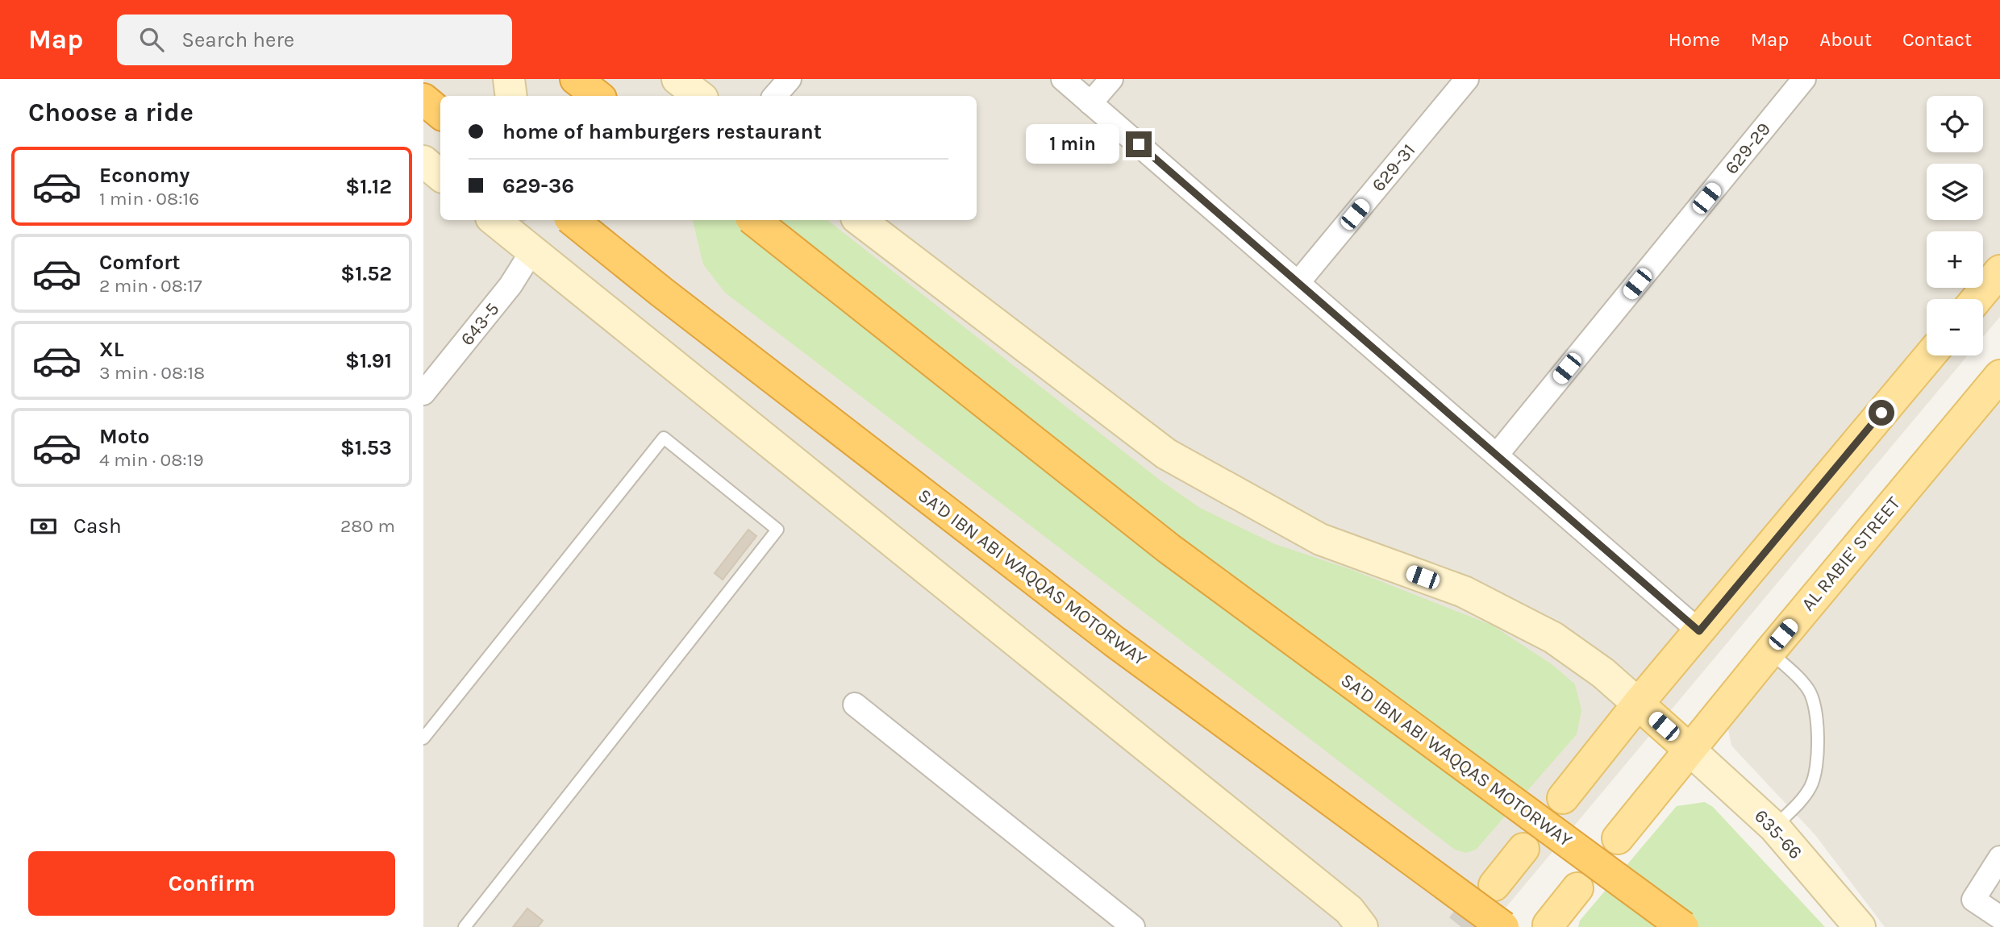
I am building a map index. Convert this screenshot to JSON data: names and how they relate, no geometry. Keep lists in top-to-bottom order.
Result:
{
  "streets": {
    "highway": ["SA'D IBN ABI WAQQAS MOTORWAY"],
    "main road": ["AL RABIE' STREET"],
    "street": [
      "629-29",
      "629-31",
      "643-5",
      "635-66"
    ]
  },
  "crossings": [
    ["AL RABIE' STREET", "635-66"]
  ],
  "page": {
    "header": "Map",
    "search": "Search here",
    "nav": [
      "Home",
      "Map",
      "About",
      "Contact"
    ],
    "heading": "Choose a ride",
    "map_buttons": ["+", "−"],
    "banner": ["home of hamburgers restaurant", "629-36"],
    "bubble": "1 min",
    "list": [
      {
        "name": "Economy",
        "note": "1 min · 08:16",
        "value": "$1.12"
      },
      {
        "name": "Comfort",
        "note": "2 min · 08:17",
        "value": "$1.52"
      },
      {
        "name": "XL",
        "note": "3 min · 08:18",
        "value": "$1.91"
      },
      {
        "name": "Moto",
        "note": "4 min · 08:19",
        "value": "$1.53"
      }
    ],
    "pay": ["Cash", "280 m"],
    "buttons": "Confirm"
  }
}
